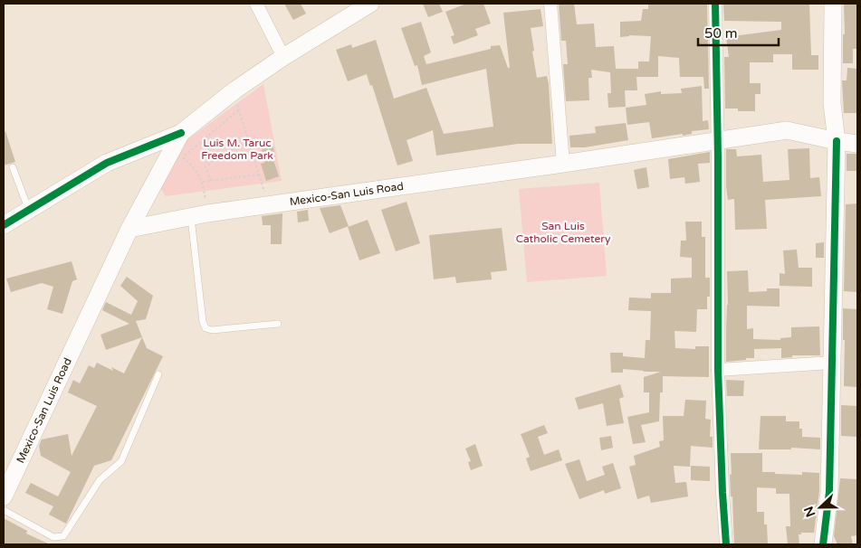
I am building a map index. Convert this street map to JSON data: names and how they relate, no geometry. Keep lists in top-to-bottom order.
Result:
{
  "streets": {
    "main road": ["Mexico-San Luis Road"]
  },
  "parks": ["Luis M. Taruc Freedom Park", "San Luis Catholic Cemetery"],
  "scale_bar": "50 m",
  "north": "left"
}
